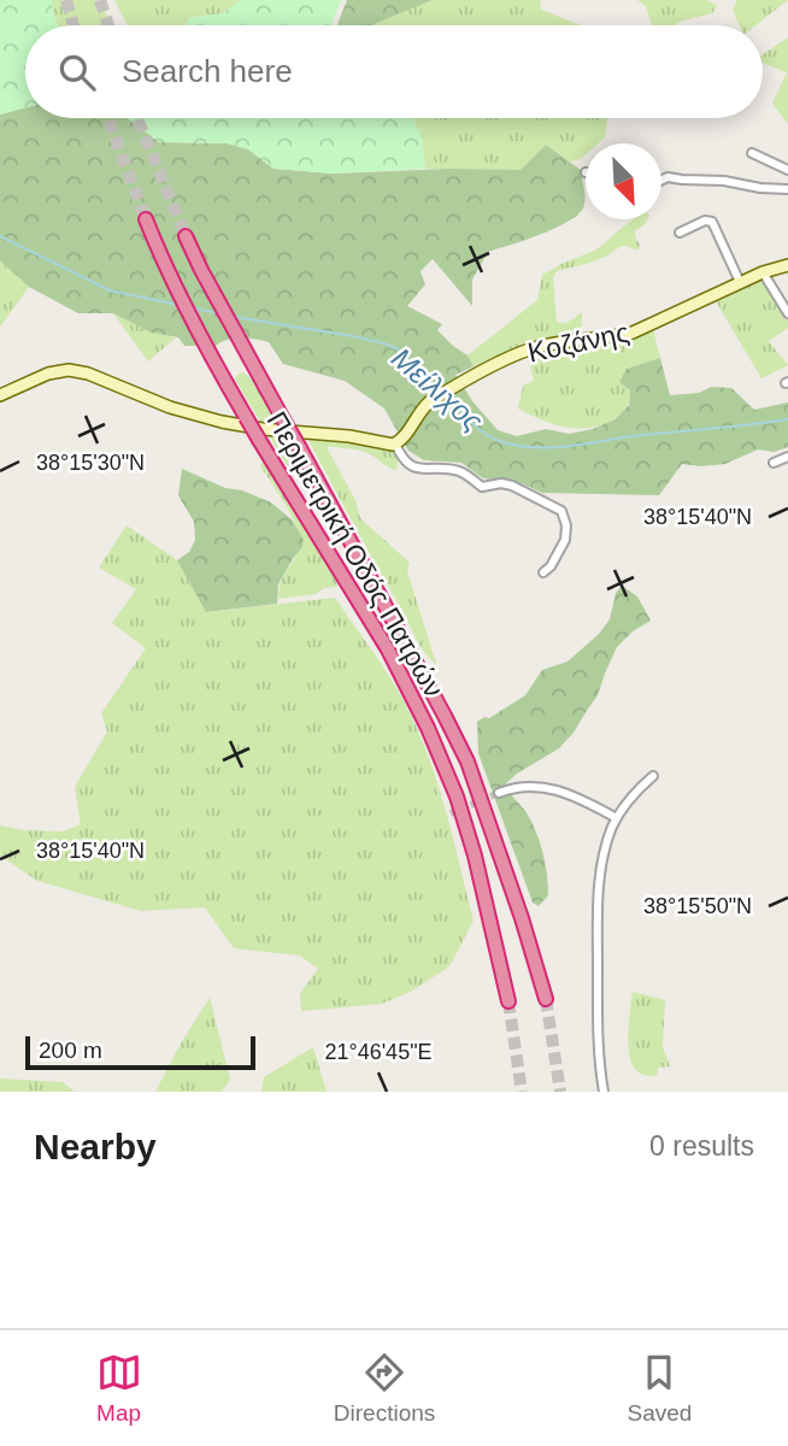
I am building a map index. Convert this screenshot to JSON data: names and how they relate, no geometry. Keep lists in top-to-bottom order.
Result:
{
  "streets": {
    "highway": ["Περιμετρική Οδός Πατρών"],
    "street": ["Κοζάνης"]
  },
  "water": ["Μείλιχος"],
  "scale_bar": "200 m",
  "north": "bottom right",
  "page": {
    "search": "Search here",
    "scale": "200 m",
    "heading": ["Nearby", "0 results"],
    "nav": ["Map", "Directions", "Saved"]
  },
  "coordinates": [
    "38°15'30\"N",
    "38°15'40\"N",
    "38°15'50\"N",
    "21°46'45\"E"
  ]
}
